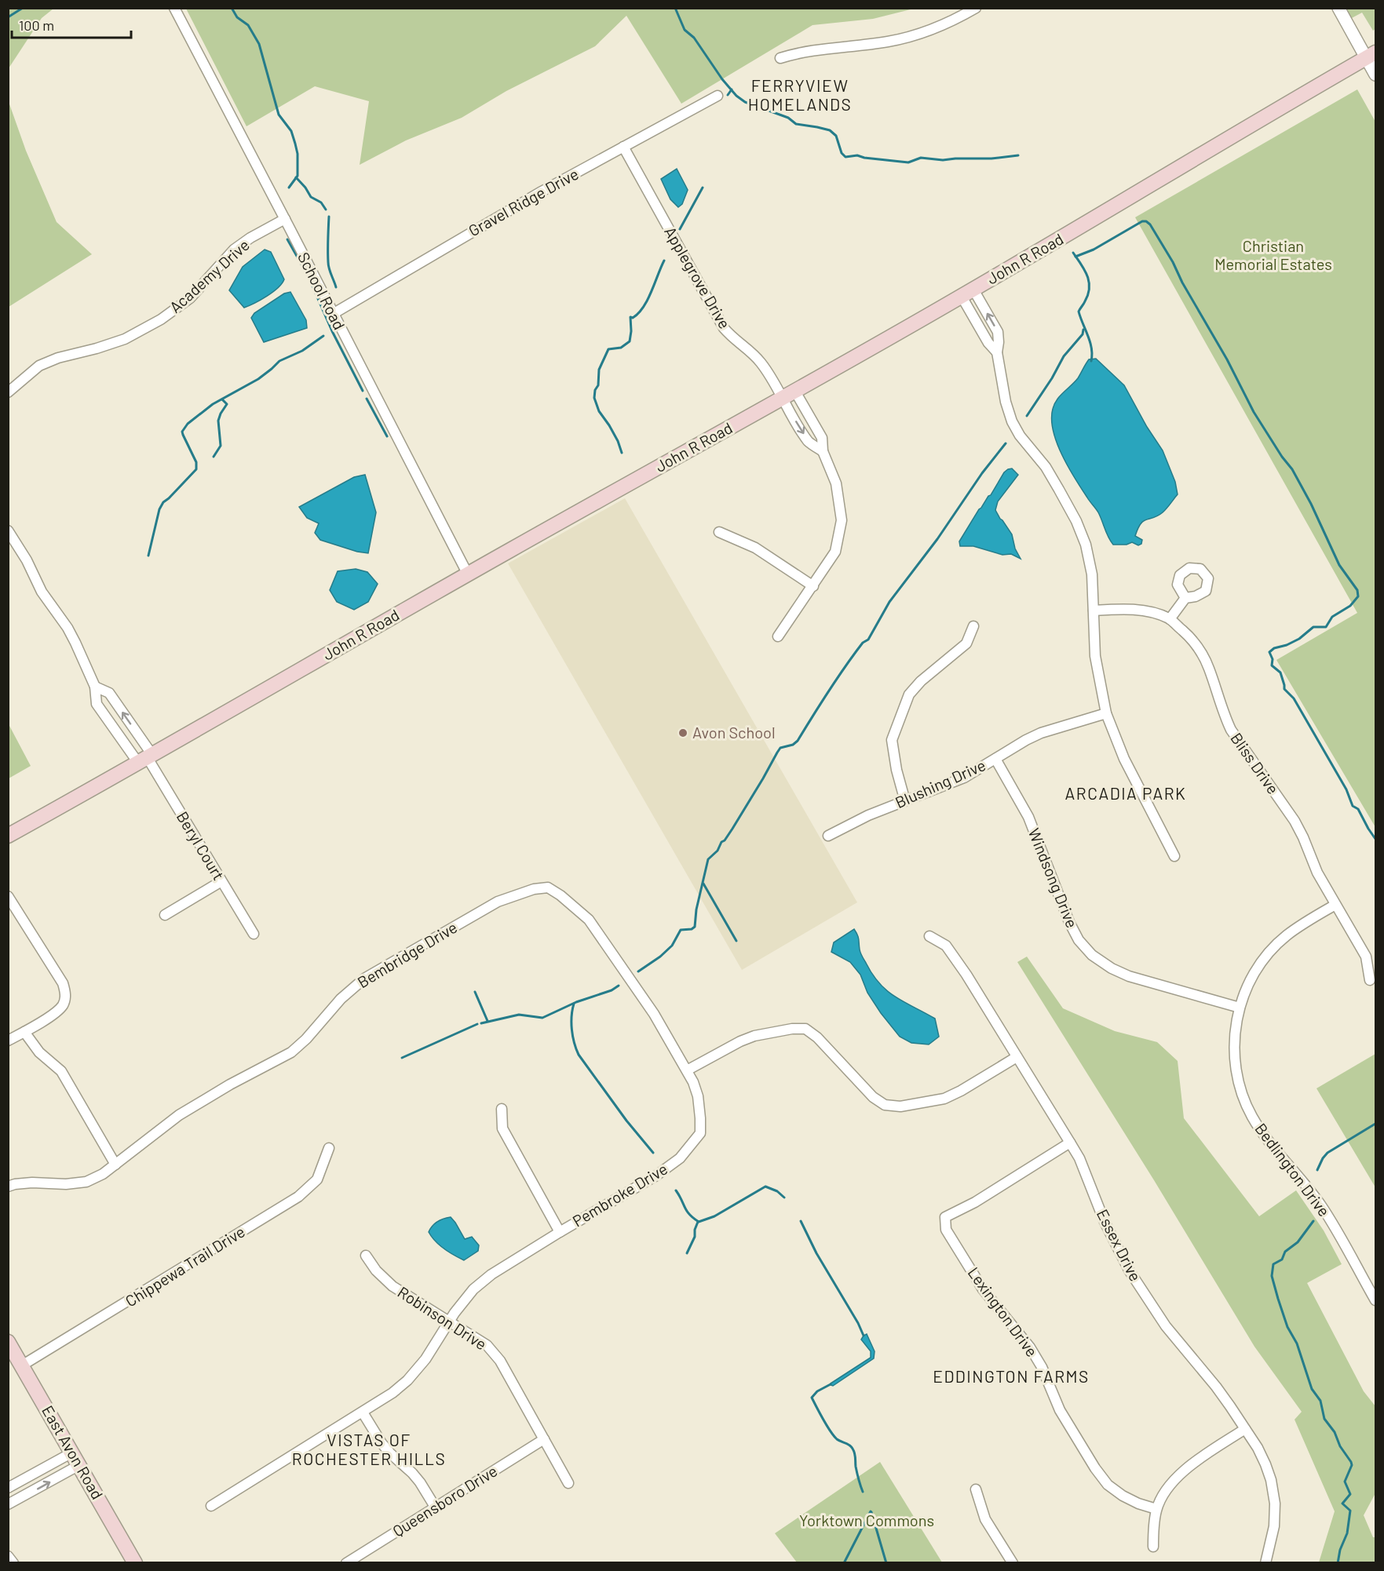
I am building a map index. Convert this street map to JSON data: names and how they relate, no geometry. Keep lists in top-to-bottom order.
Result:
{
  "streets": {
    "main road": ["John R Road", "East Avon Road"],
    "street": [
      "Gravel Ridge Drive",
      "Academy Drive",
      "Applegrove Drive",
      "School Road",
      "Bliss Drive",
      "Blushing Drive",
      "Beryl Court",
      "Windsong Drive",
      "Bembridge Drive",
      "Bedlington Drive",
      "Pembroke Drive",
      "Essex Drive",
      "Chippewa Trail Drive",
      "Lexington Drive",
      "Robinson Drive",
      "Queensboro Drive"
    ]
  },
  "crossings": [
    ["Gravel Ridge Drive", "Applegrove Drive"],
    ["Gravel Ridge Drive", "School Road"],
    ["John R Road", "Applegrove Drive"],
    ["John R Road", "School Road"],
    ["John R Road", "Beryl Court"],
    ["Academy Drive", "School Road"],
    ["Bliss Drive", "Bedlington Drive"],
    ["Blushing Drive", "Windsong Drive"],
    ["Windsong Drive", "Bedlington Drive"],
    ["Bembridge Drive", "Pembroke Drive"],
    ["Pembroke Drive", "Robinson Drive"],
    ["Essex Drive", "Lexington Drive"],
    ["Chippewa Trail Drive", "East Avon Road"],
    ["Robinson Drive", "Queensboro Drive"]
  ],
  "districts": [
    "FERRYVIEW HOMELANDS",
    "ARCADIA PARK",
    "EDDINGTON FARMS",
    "VISTAS OF ROCHESTER HILLS"
  ],
  "parks": ["Christian Memorial Estates", "Yorktown Commons"],
  "places": ["Avon School"],
  "scale_bar": "100 m"
}
